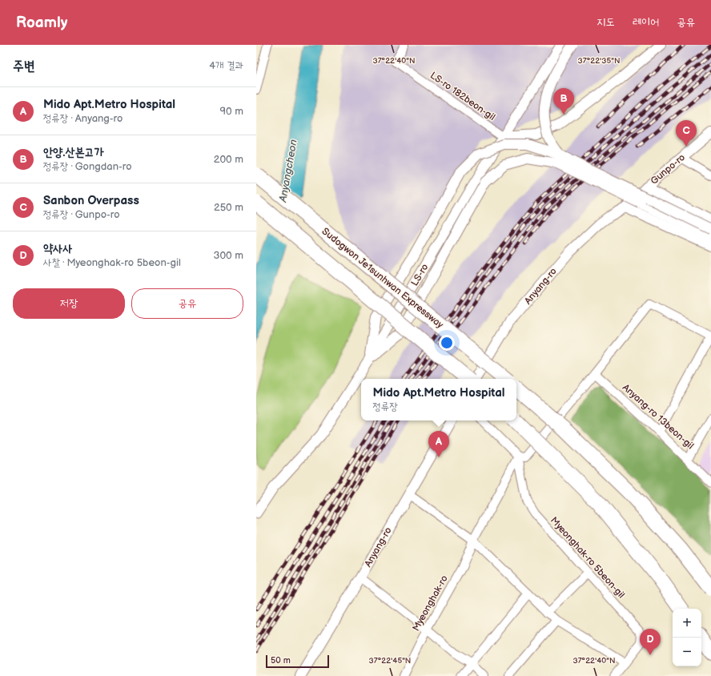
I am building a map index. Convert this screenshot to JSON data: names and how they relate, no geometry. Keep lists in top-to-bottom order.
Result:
{
  "streets": {
    "highway": ["Sudogwon Je1sunhwan Expressway"],
    "street": [
      "LS-ro 182beon-gil",
      "Gunpo-ro",
      "LS-ro",
      "Anyang-ro",
      "Anyang-ro 13beon-gil",
      "Myeonghak-ro 5beon-gil",
      "Myeonghak-ro"
    ]
  },
  "crossings": [
    ["LS-ro 182beon-gil", "LS-ro"],
    ["Gunpo-ro", "Anyang-ro"],
    ["Myeonghak-ro 5beon-gil", "Myeonghak-ro"]
  ],
  "water": ["Anyangcheon"],
  "scale_bar": "50 m",
  "page": {
    "header": "Roamly",
    "nav": ["지도", "레이어", "공유"],
    "heading": ["주변", "4개 결과"],
    "list": [
      {
        "mark": "A",
        "name": "Mido Apt.Metro Hospital",
        "note": "정류장 · Anyang-ro",
        "value": "90 m"
      },
      {
        "mark": "B",
        "name": "안양.산본고가",
        "note": "정류장 · Gongdan-ro",
        "value": "200 m"
      },
      {
        "mark": "C",
        "name": "Sanbon Overpass",
        "note": "정류장 · Gunpo-ro",
        "value": "250 m"
      },
      {
        "mark": "D",
        "name": "약사사",
        "note": "사찰 · Myeonghak-ro 5beon-gil",
        "value": "300 m"
      }
    ],
    "pins": [
      "B",
      "C",
      "A",
      "D"
    ],
    "buttons": ["저장", "공유"],
    "popup": ["Mido Apt.Metro Hospital", "정류장"],
    "map_buttons": ["+", "−"],
    "scale": "50 m"
  },
  "coordinates": ["37°22'40\"N", "37°22'35\"N", "37°22'45\"N"]
}
